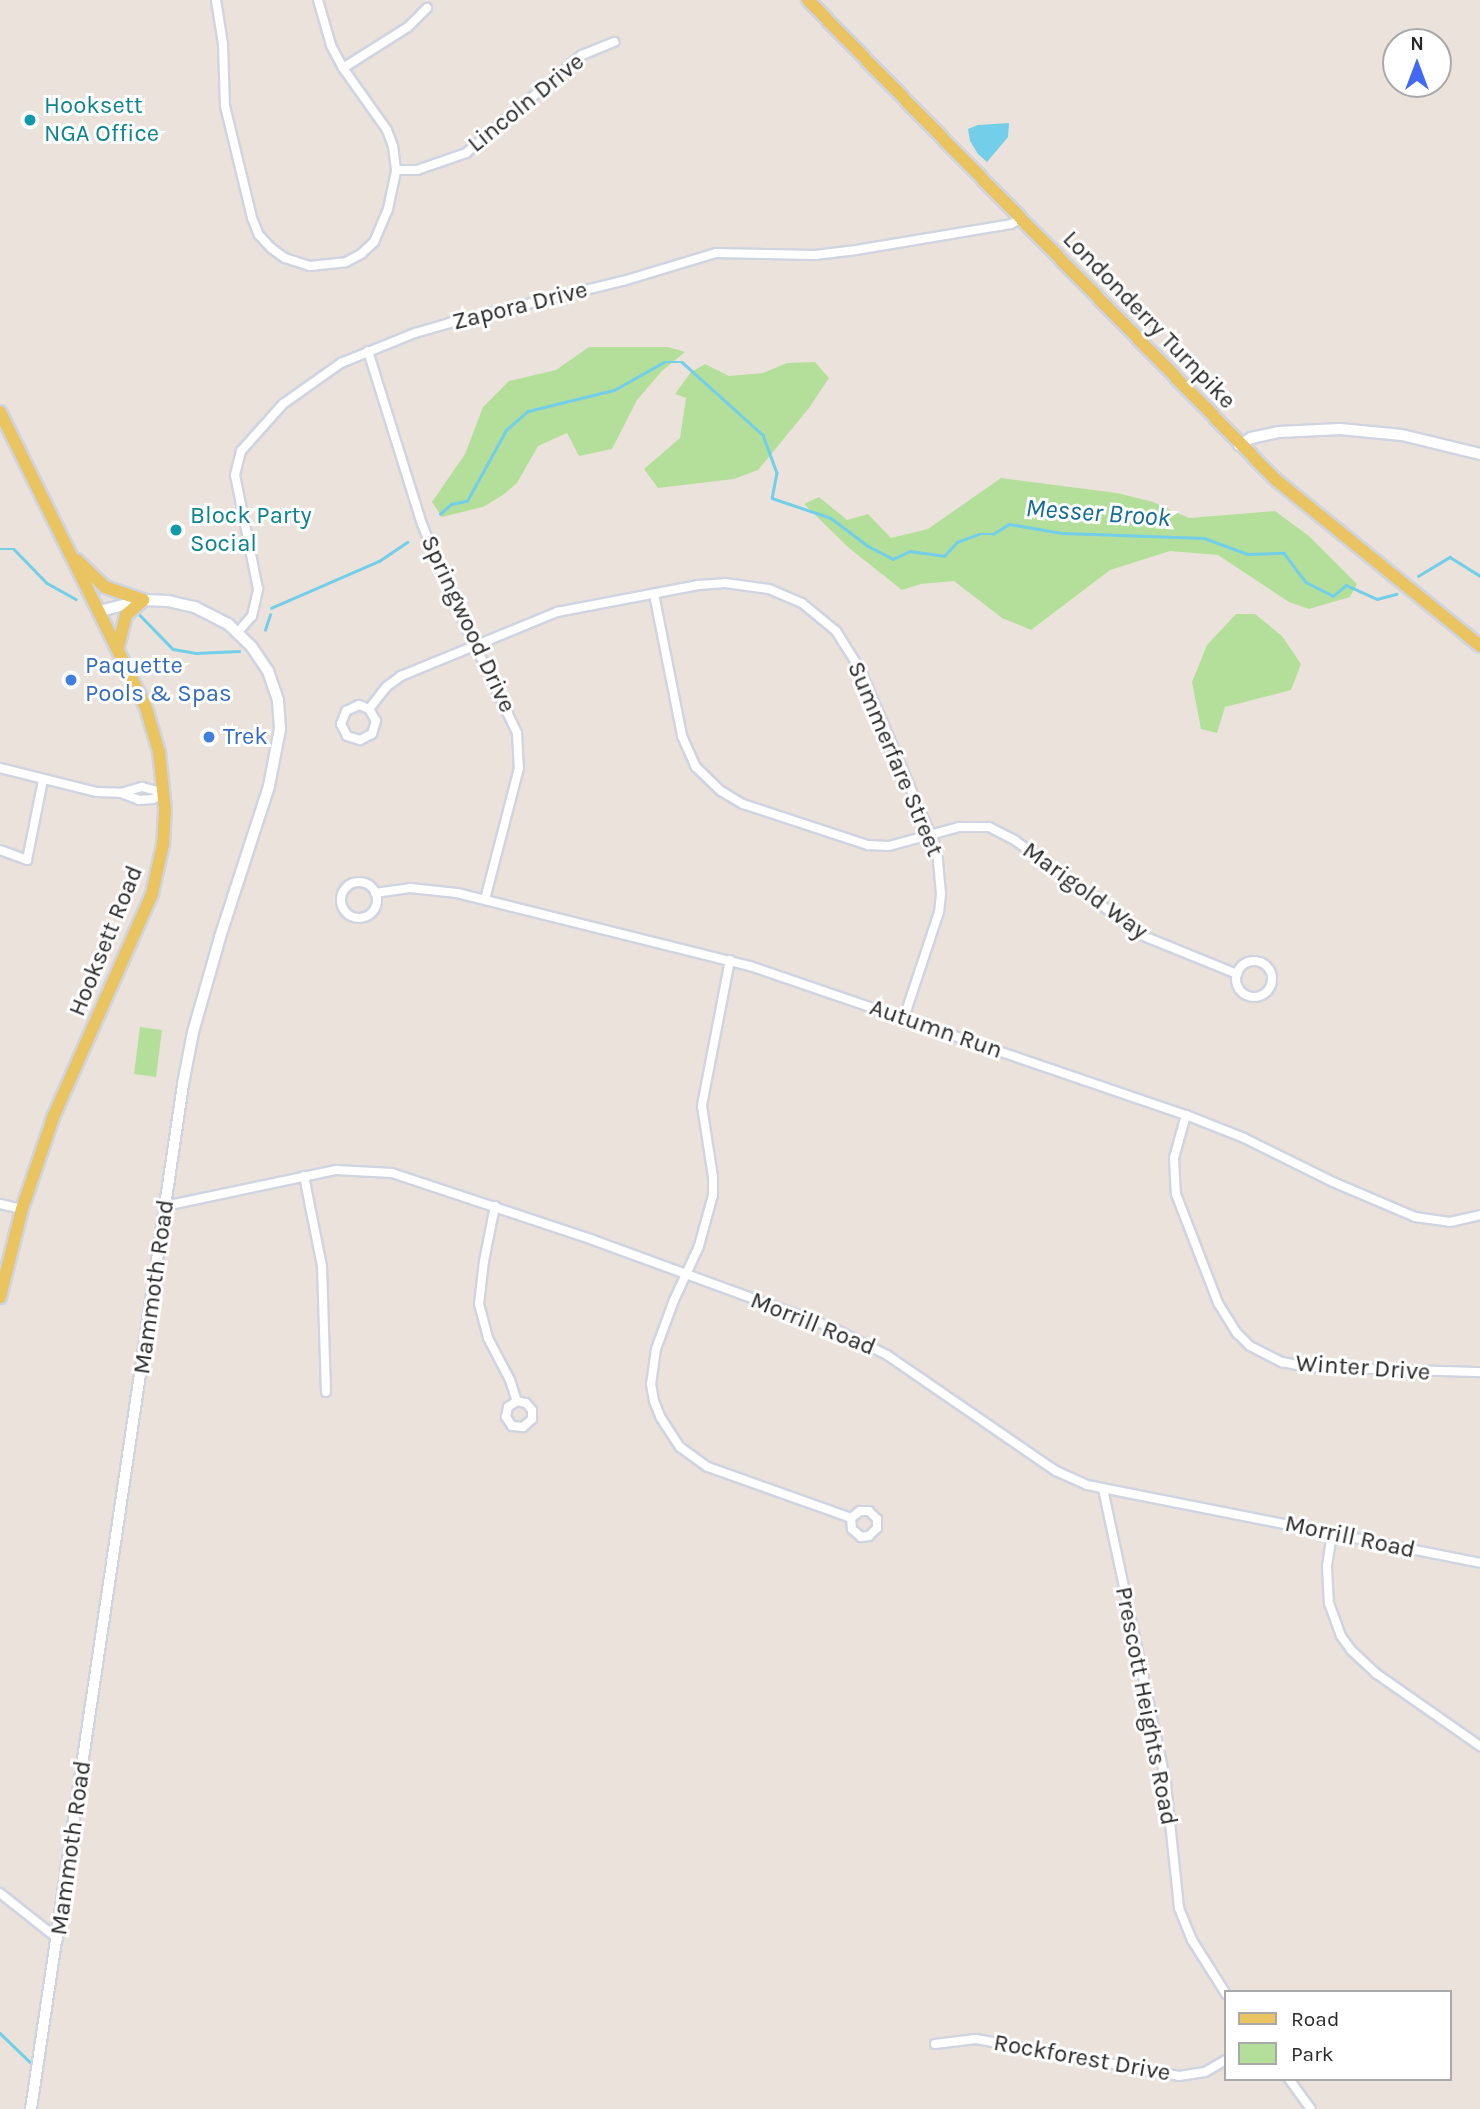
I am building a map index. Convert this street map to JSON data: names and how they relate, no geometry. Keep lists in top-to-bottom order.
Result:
{
  "streets": {
    "main road": ["Londonderry Turnpike", "Hooksett Road", "Mammoth Road"],
    "street": [
      "Lincoln Drive",
      "Zapora Drive",
      "Springwood Drive",
      "Summerfare Street",
      "Marigold Way",
      "Autumn Run",
      "Morrill Road",
      "Winter Drive",
      "Prescott Heights Road",
      "Rockforest Drive"
    ]
  },
  "crossings": [
    ["Zapora Drive", "Londonderry Turnpike"],
    ["Zapora Drive", "Springwood Drive"],
    ["Zapora Drive", "Mammoth Road"],
    ["Springwood Drive", "Summerfare Street"],
    ["Springwood Drive", "Autumn Run"],
    ["Summerfare Street", "Marigold Way"],
    ["Summerfare Street", "Autumn Run"],
    ["Hooksett Road", "Mammoth Road"],
    ["Autumn Run", "Winter Drive"],
    ["Mammoth Road", "Morrill Road"],
    ["Morrill Road", "Prescott Heights Road"]
  ],
  "water": ["Messer Brook"],
  "places": [
    "Hooksett NGA Office",
    "Block Party Social",
    "Paquette Pools & Spas",
    "Trek"
  ],
  "legend": ["Road", "Park"],
  "north": "top"
}
